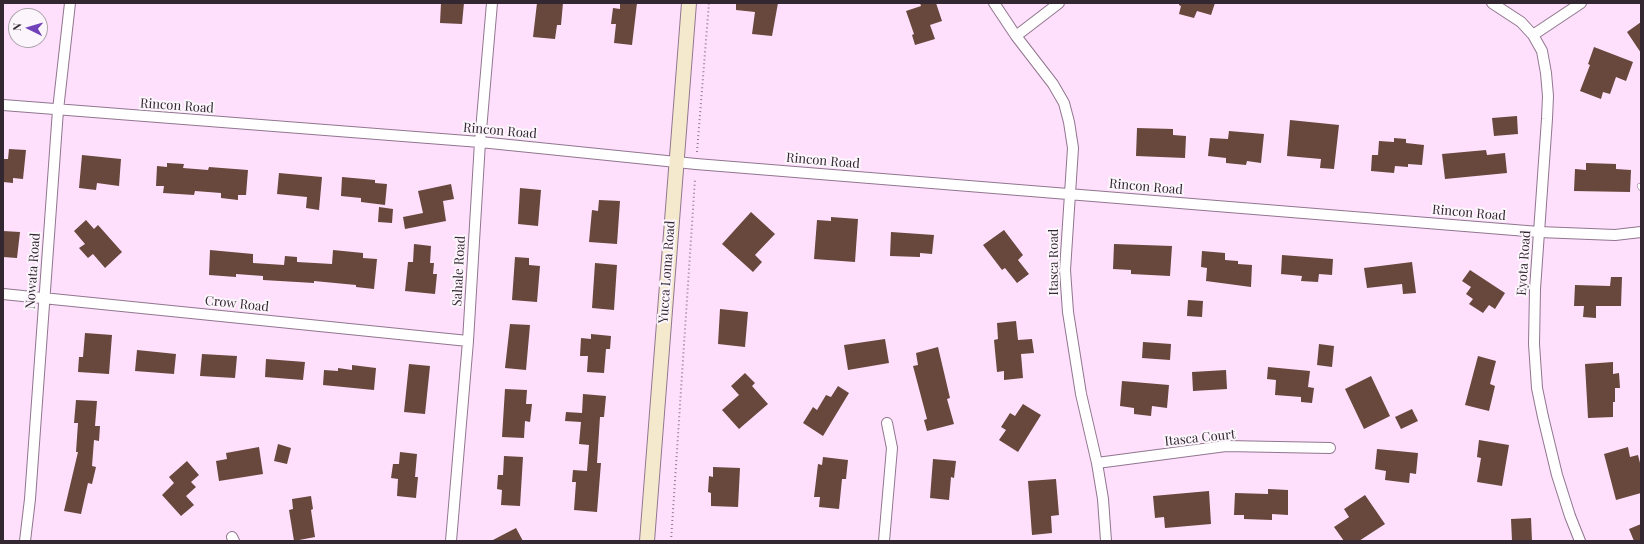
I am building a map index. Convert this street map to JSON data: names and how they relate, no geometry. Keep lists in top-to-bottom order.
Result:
{
  "streets": {
    "main road": ["Yucca Loma Road"],
    "street": [
      "Rincon Road",
      "Itasca Road",
      "Eyota Road",
      "Nowata Road",
      "Sahale Road",
      "Crow Road",
      "Itasca Court"
    ]
  },
  "crossings": [
    ["Rincon Road", "Itasca Road"],
    ["Rincon Road", "Eyota Road"],
    ["Rincon Road", "Nowata Road"],
    ["Rincon Road", "Sahale Road"],
    ["Rincon Road", "Yucca Loma Road"],
    ["Itasca Road", "Itasca Court"],
    ["Nowata Road", "Crow Road"],
    ["Sahale Road", "Crow Road"]
  ],
  "north": "left"
}
